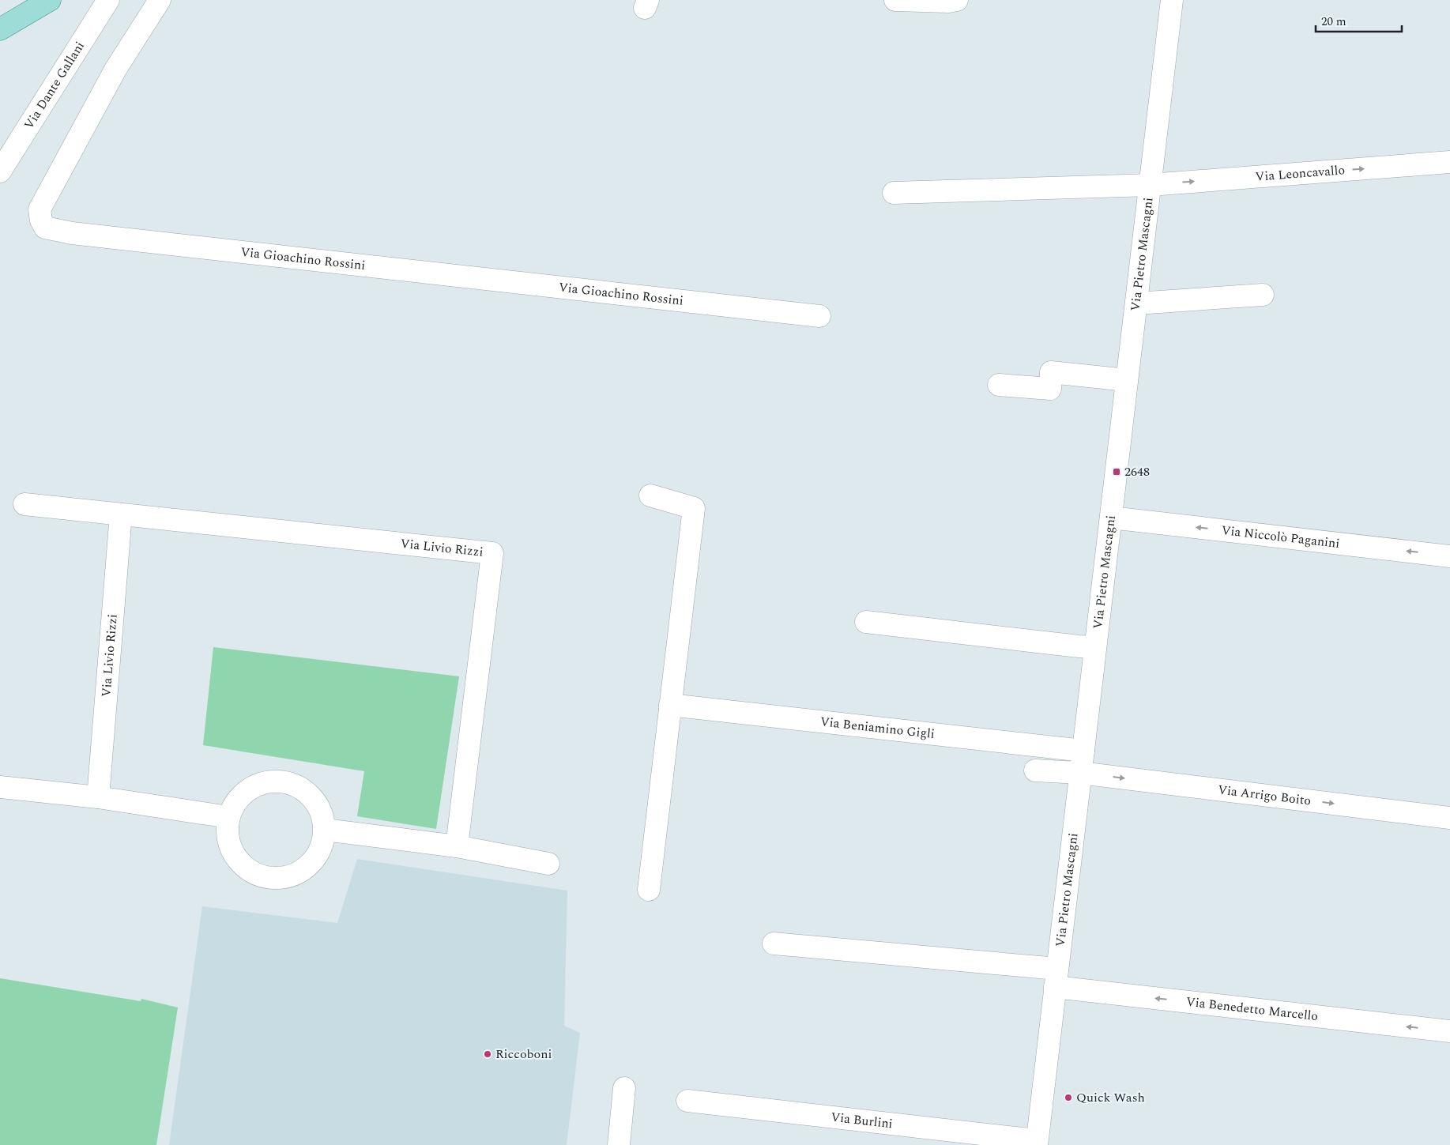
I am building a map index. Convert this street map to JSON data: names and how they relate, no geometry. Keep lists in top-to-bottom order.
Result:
{
  "streets": {
    "street": [
      "Via Dante Gallani",
      "Via Leoncavallo",
      "Via Pietro Mascagni",
      "Via Gioachino Rossini",
      "Via Niccolò Paganini",
      "Via Livio Rizzi",
      "Via Beniamino Gigli",
      "Via Arrigo Boito",
      "Via Benedetto Marcello",
      "Via Burlini"
    ]
  },
  "crossings": [
    ["Via Leoncavallo", "Via Pietro Mascagni"],
    ["Via Pietro Mascagni", "Via Niccolò Paganini"],
    ["Via Pietro Mascagni", "Via Beniamino Gigli"],
    ["Via Pietro Mascagni", "Via Arrigo Boito"],
    ["Via Pietro Mascagni", "Via Benedetto Marcello"],
    ["Via Pietro Mascagni", "Via Burlini"]
  ],
  "one_way": ["Via Niccolò Paganini", "Via Arrigo Boito", "Via Benedetto Marcello"],
  "places": {
    "transit": ["2648"],
    "other": ["Riccoboni", "Quick Wash"]
  },
  "scale_bar": "20 m"
}
